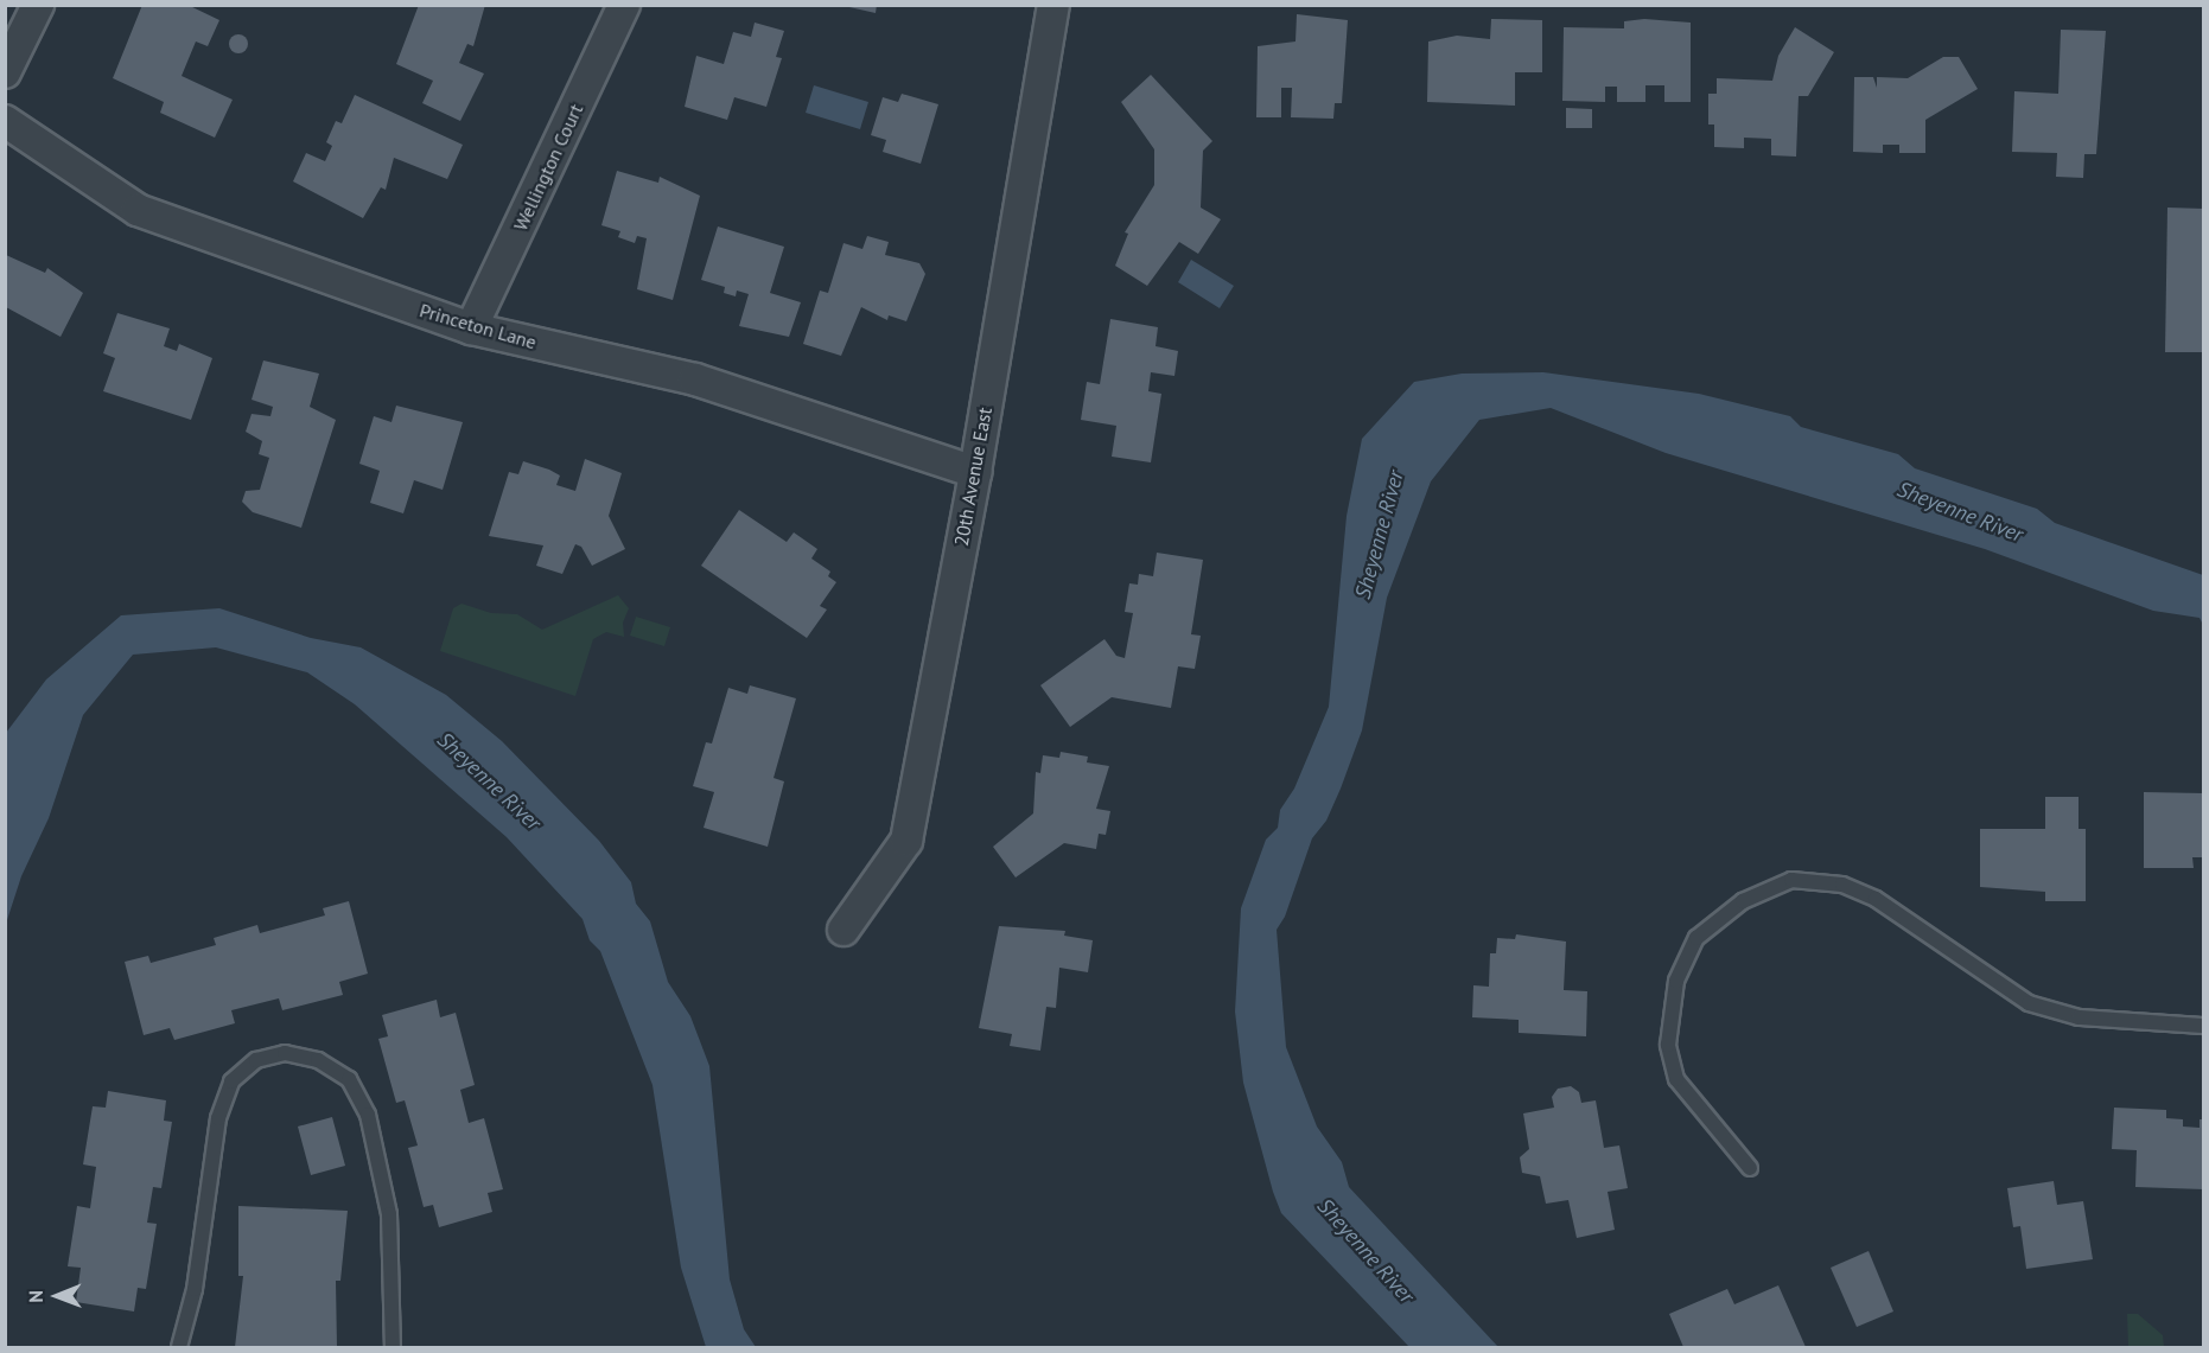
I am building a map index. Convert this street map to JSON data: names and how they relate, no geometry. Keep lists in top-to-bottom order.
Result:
{
  "streets": {
    "street": ["Wellington Court", "Princeton Lane", "20th Avenue East"]
  },
  "crossings": [
    ["Wellington Court", "Princeton Lane"],
    ["Princeton Lane", "20th Avenue East"]
  ],
  "water": ["Sheyenne River"],
  "north": "left"
}
